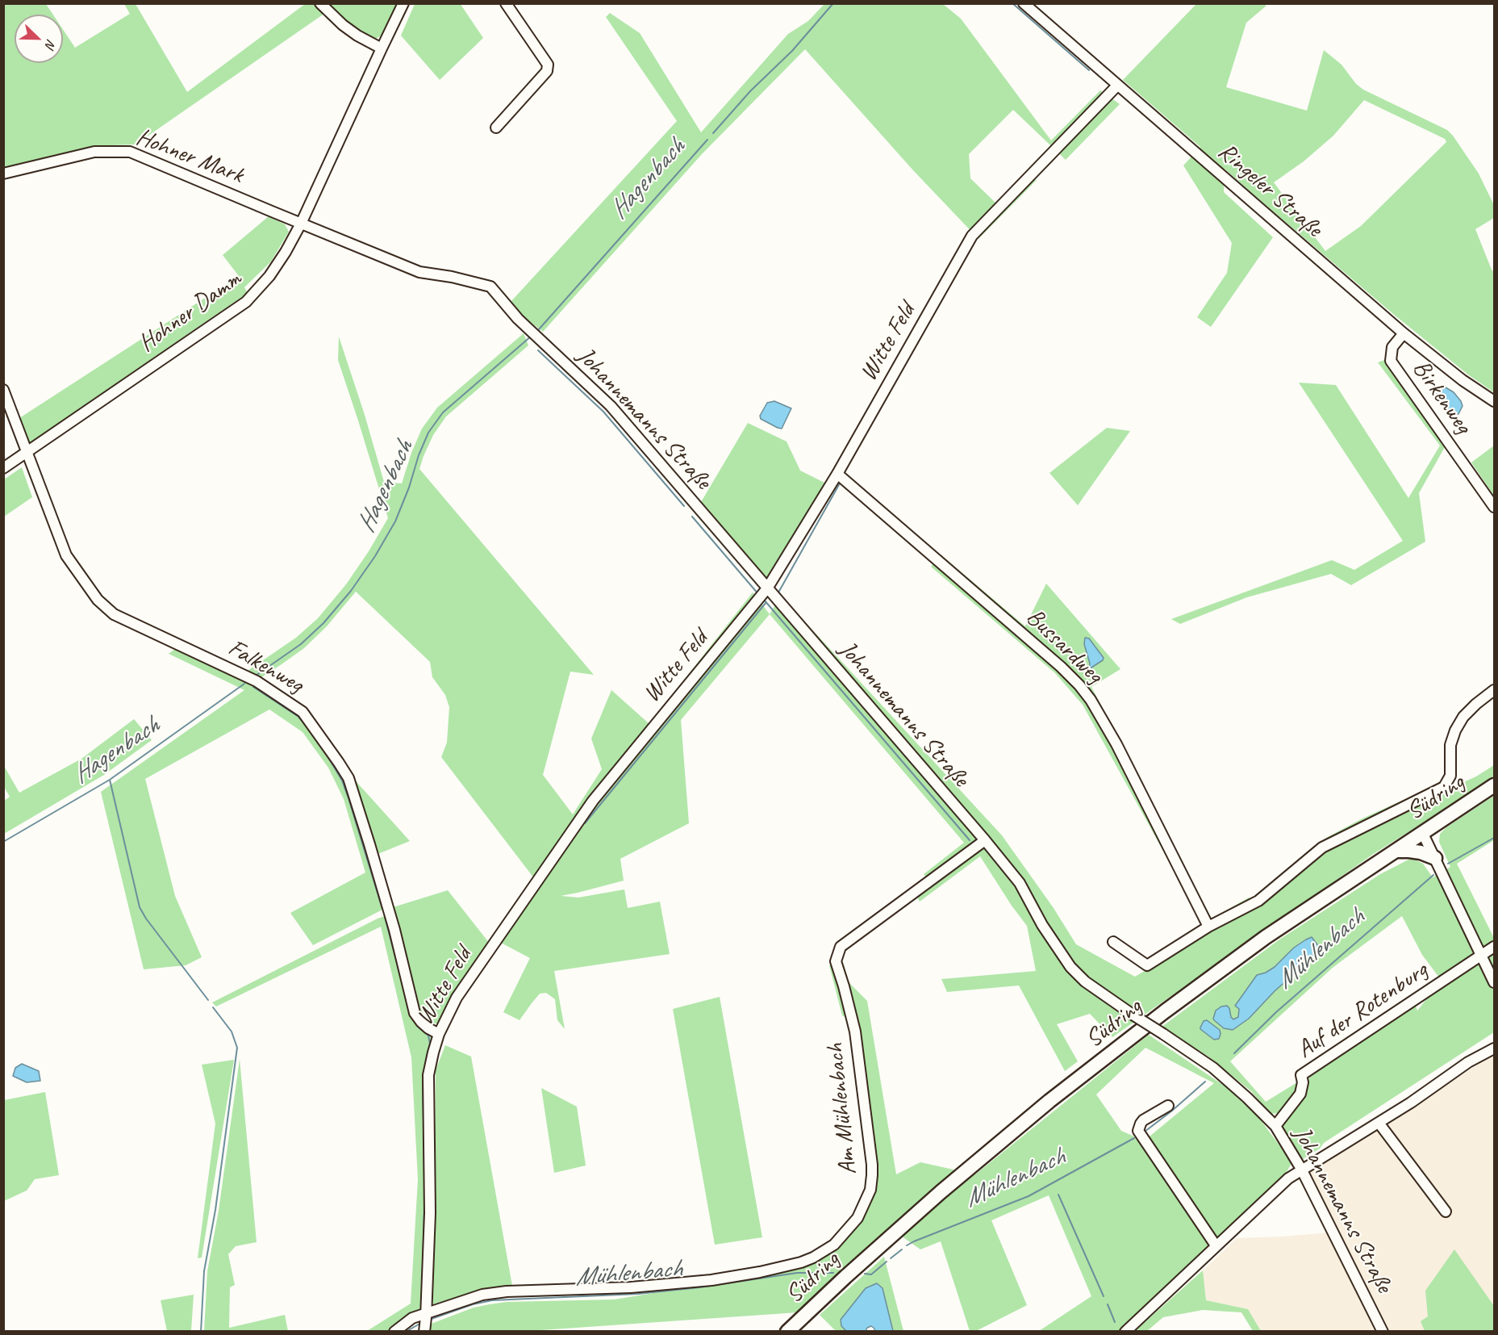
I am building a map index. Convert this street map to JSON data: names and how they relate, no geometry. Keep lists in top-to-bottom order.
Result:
{
  "streets": {
    "main road": ["Südring"],
    "street": [
      "Hohner Mark",
      "Ringeler Straße",
      "Hohner Damm",
      "Witte Feld",
      "Birkenweg",
      "Johannemanns Straße",
      "Bussardweg",
      "Falkenweg",
      "Auf der Rotenburg",
      "Am Mühlenbach"
    ]
  },
  "crossings": [
    ["Hohner Mark", "Hohner Damm"],
    ["Hohner Mark", "Johannemanns Straße"],
    ["Ringeler Straße", "Witte Feld"],
    ["Ringeler Straße", "Birkenweg"],
    ["Hohner Damm", "Johannemanns Straße"],
    ["Hohner Damm", "Falkenweg"],
    ["Witte Feld", "Johannemanns Straße"],
    ["Witte Feld", "Bussardweg"],
    ["Witte Feld", "Falkenweg"],
    ["Witte Feld", "Am Mühlenbach"],
    ["Johannemanns Straße", "Auf der Rotenburg"],
    ["Johannemanns Straße", "Am Mühlenbach"]
  ],
  "water": ["Hagenbach", "Mühlenbach"],
  "north": "bottom right"
}
